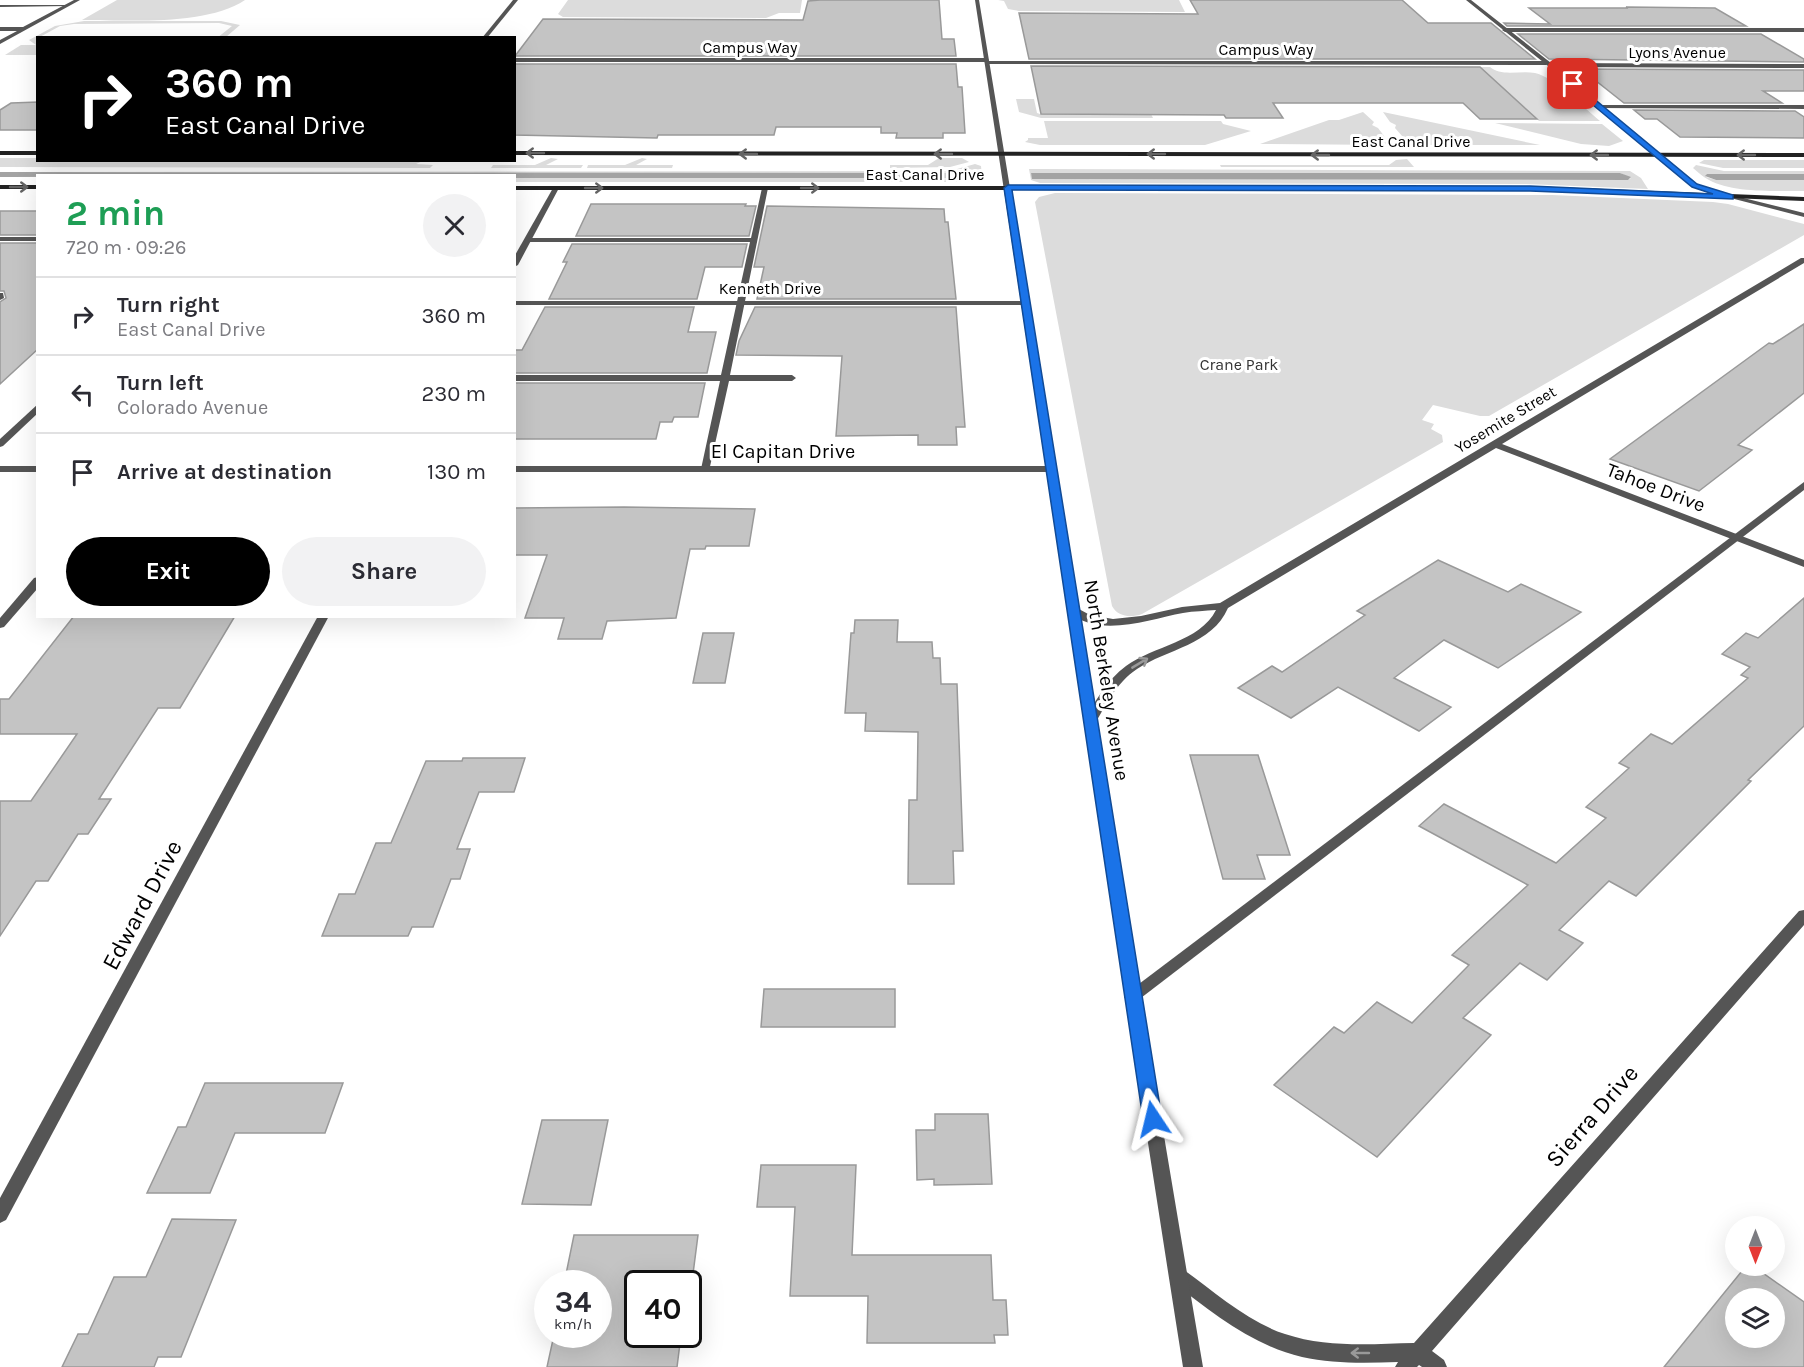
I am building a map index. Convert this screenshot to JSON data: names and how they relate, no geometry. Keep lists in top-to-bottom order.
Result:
{
  "streets": {
    "main road": ["East Canal Drive"],
    "street": [
      "Campus Way",
      "Lyons Avenue",
      "Kenneth Drive",
      "Yosemite Street",
      "El Capitan Drive",
      "Tahoe Drive",
      "North Berkeley Avenue",
      "Edward Drive",
      "Sierra Drive"
    ]
  },
  "crossings": [
    ["Campus Way", "Lyons Avenue"],
    ["Campus Way", "North Berkeley Avenue"],
    ["East Canal Drive", "North Berkeley Avenue"],
    ["Kenneth Drive", "North Berkeley Avenue"],
    ["Yosemite Street", "Tahoe Drive"],
    ["Yosemite Street", "North Berkeley Avenue"],
    ["El Capitan Drive", "North Berkeley Avenue"]
  ],
  "parks": ["Crane Park"],
  "north": "bottom",
  "page": {
    "turn": ["360 m", "East Canal Drive"],
    "heading": ["2 min", "720 m · 09:26"],
    "list": [
      {
        "name": "Turn right",
        "note": "East Canal Drive",
        "value": "360 m"
      },
      {
        "name": "Turn left",
        "note": "Colorado Avenue",
        "value": "230 m"
      },
      {
        "name": "Arrive at destination",
        "value": "130 m"
      }
    ],
    "buttons": ["Exit", "Share"],
    "speed": "34 km/h",
    "limit": "40"
  }
}
